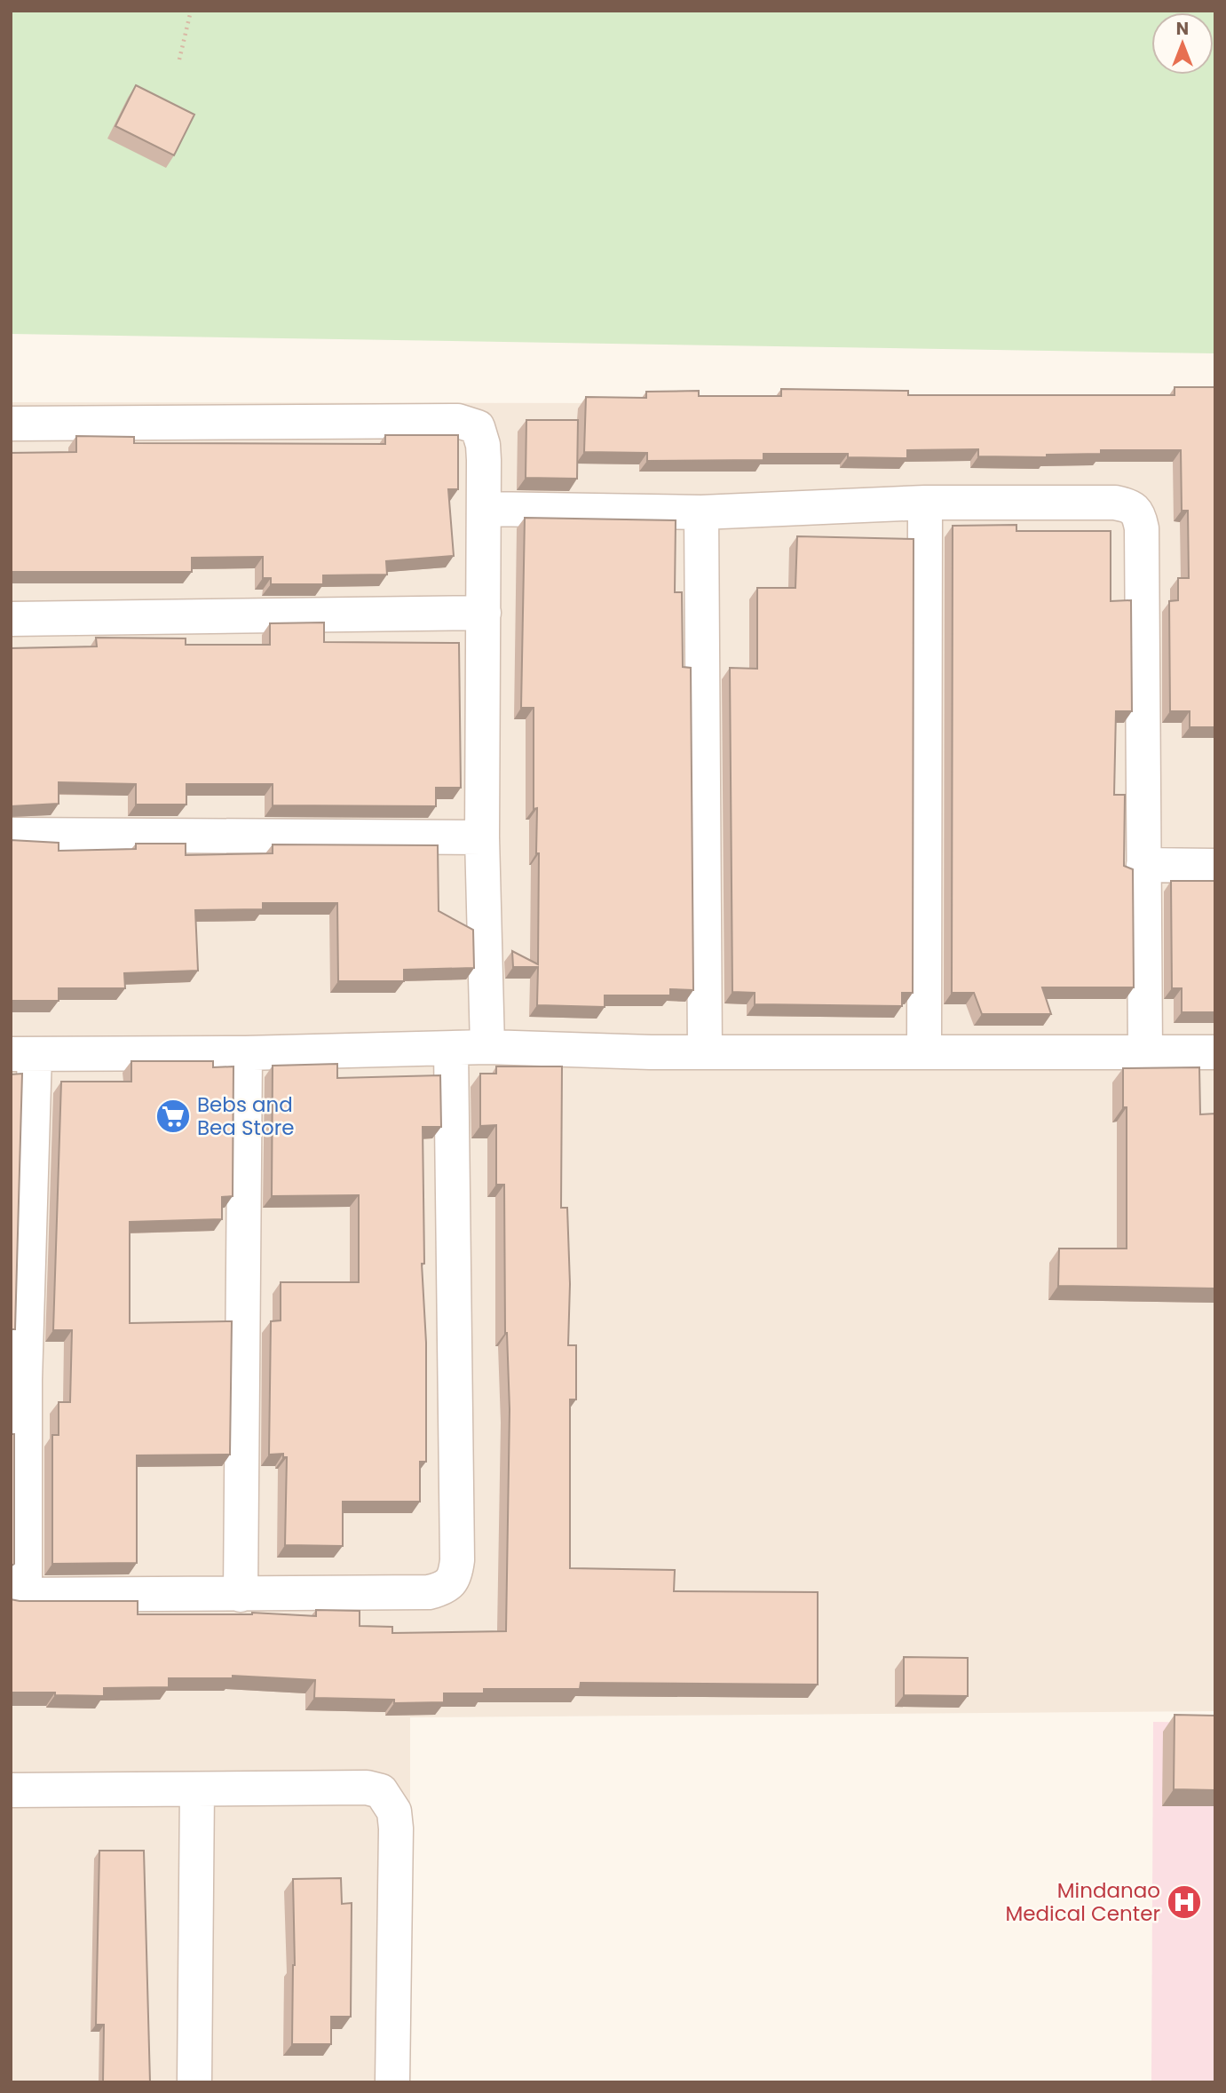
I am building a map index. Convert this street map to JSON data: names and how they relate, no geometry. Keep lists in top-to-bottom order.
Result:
{
  "places": {
    "supermarket": ["Bebs and Bea Store"],
    "hospital": ["Mindanao Medical Center"]
  },
  "north": "top"
}
